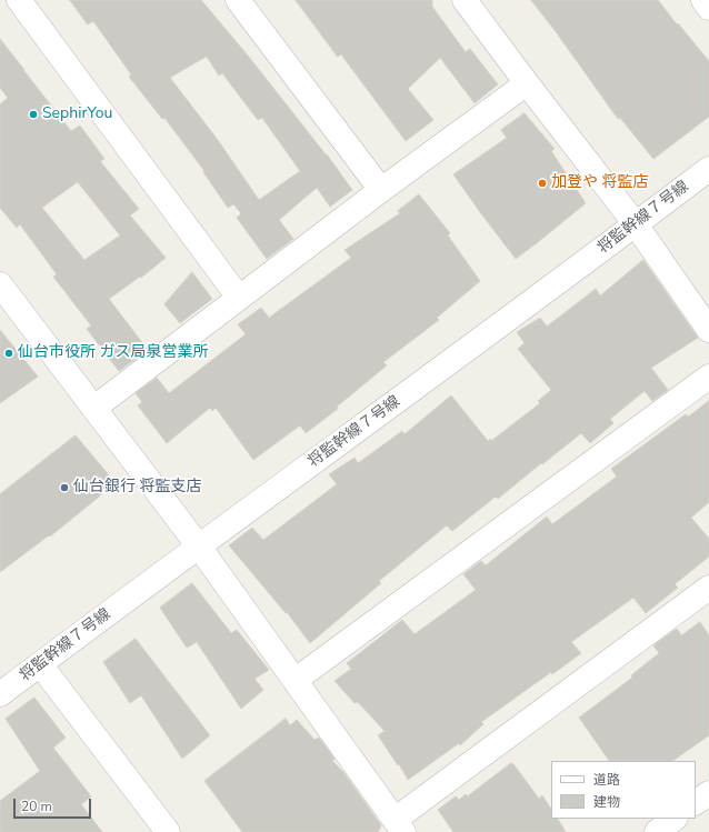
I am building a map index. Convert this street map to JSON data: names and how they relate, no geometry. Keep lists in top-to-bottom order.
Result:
{
  "streets": {
    "street": ["将監幹線７号線"]
  },
  "places": [
    "SephirYou",
    "加登や 将監店",
    "仙台市役所 ガス局泉営業所",
    "仙台銀行 将監支店"
  ],
  "legend": ["道路", "建物"],
  "scale_bar": "20 m"
}
